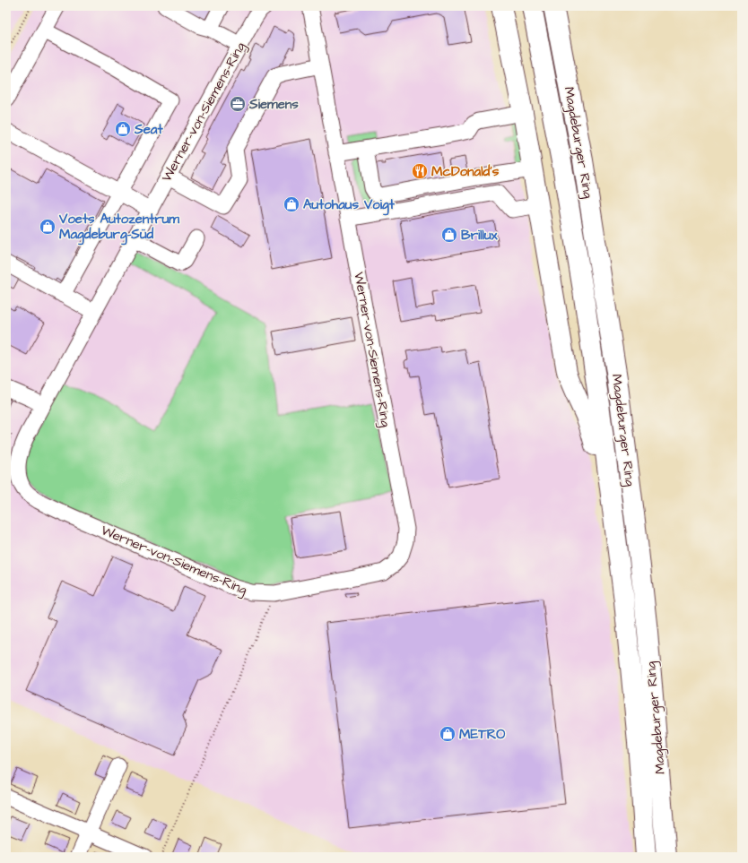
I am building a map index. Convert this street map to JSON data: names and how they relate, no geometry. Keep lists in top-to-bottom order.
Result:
{
  "streets": {
    "highway": ["Magdeburger Ring"],
    "street": ["Werner-von-Siemens-Ring"]
  },
  "places": {
    "office": ["Siemens"],
    "shop": [
      "Seat",
      "Autohaus Voigt",
      "Voets Autozentrum Magdeburg-Süd",
      "Brillux",
      "METRO"
    ],
    "restaurant": ["McDonald's"]
  }
}
